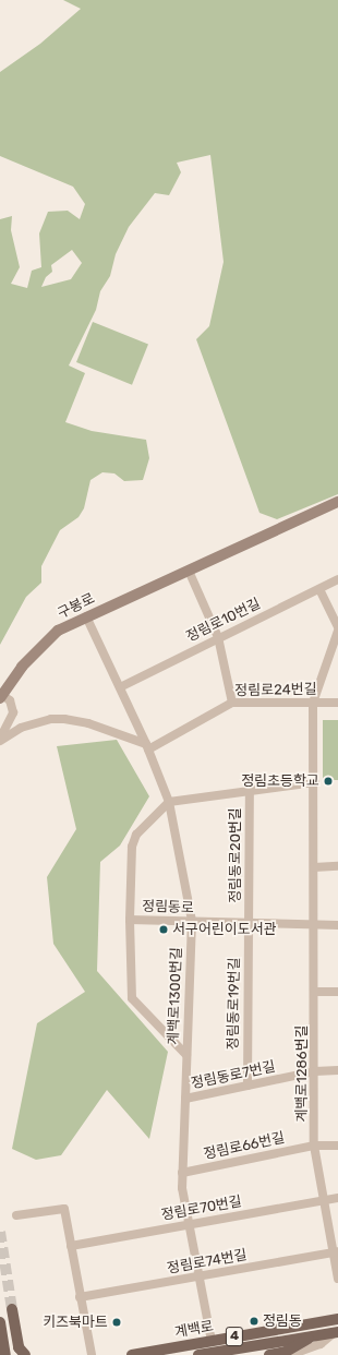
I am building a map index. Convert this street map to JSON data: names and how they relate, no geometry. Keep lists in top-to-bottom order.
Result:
{
  "streets": {
    "main road": ["계백로", "4"],
    "street": [
      "구봉로",
      "정림로10번길",
      "정림로24번길",
      "정림동로20번길",
      "정림동로",
      "계백로1300번길",
      "정림동로19번길",
      "계백로1286번길",
      "정림동로7번길",
      "정림로66번길",
      "정림로70번길",
      "정림로74번길"
    ]
  },
  "crossings": [
    ["구봉로", "계백로1300번길"],
    ["정림로10번길", "계백로1300번길"],
    ["정림로10번길", "계백로1286번길"],
    ["정림로24번길", "계백로1300번길"],
    ["정림로24번길", "계백로1286번길"],
    ["정림동로20번길", "정림동로"],
    ["정림동로20번길", "정림동로19번길"],
    ["정림동로", "계백로1300번길"],
    ["정림동로", "정림동로19번길"],
    ["정림동로", "계백로1286번길"],
    ["계백로1300번길", "정림동로7번길"],
    ["계백로1300번길", "정림로66번길"],
    ["계백로1300번길", "정림로70번길"],
    ["계백로1300번길", "정림로74번길"],
    ["계백로1300번길", "계백로"],
    ["정림동로19번길", "정림동로7번길"],
    ["계백로1286번길", "정림동로7번길"],
    ["계백로1286번길", "정림로66번길"],
    ["계백로1286번길", "정림로70번길"],
    ["계백로1286번길", "정림로74번길"]
  ],
  "places": [
    "정림초등학교",
    "서구어린이도서관",
    "정림동",
    "키즈북마트"
  ]
}
